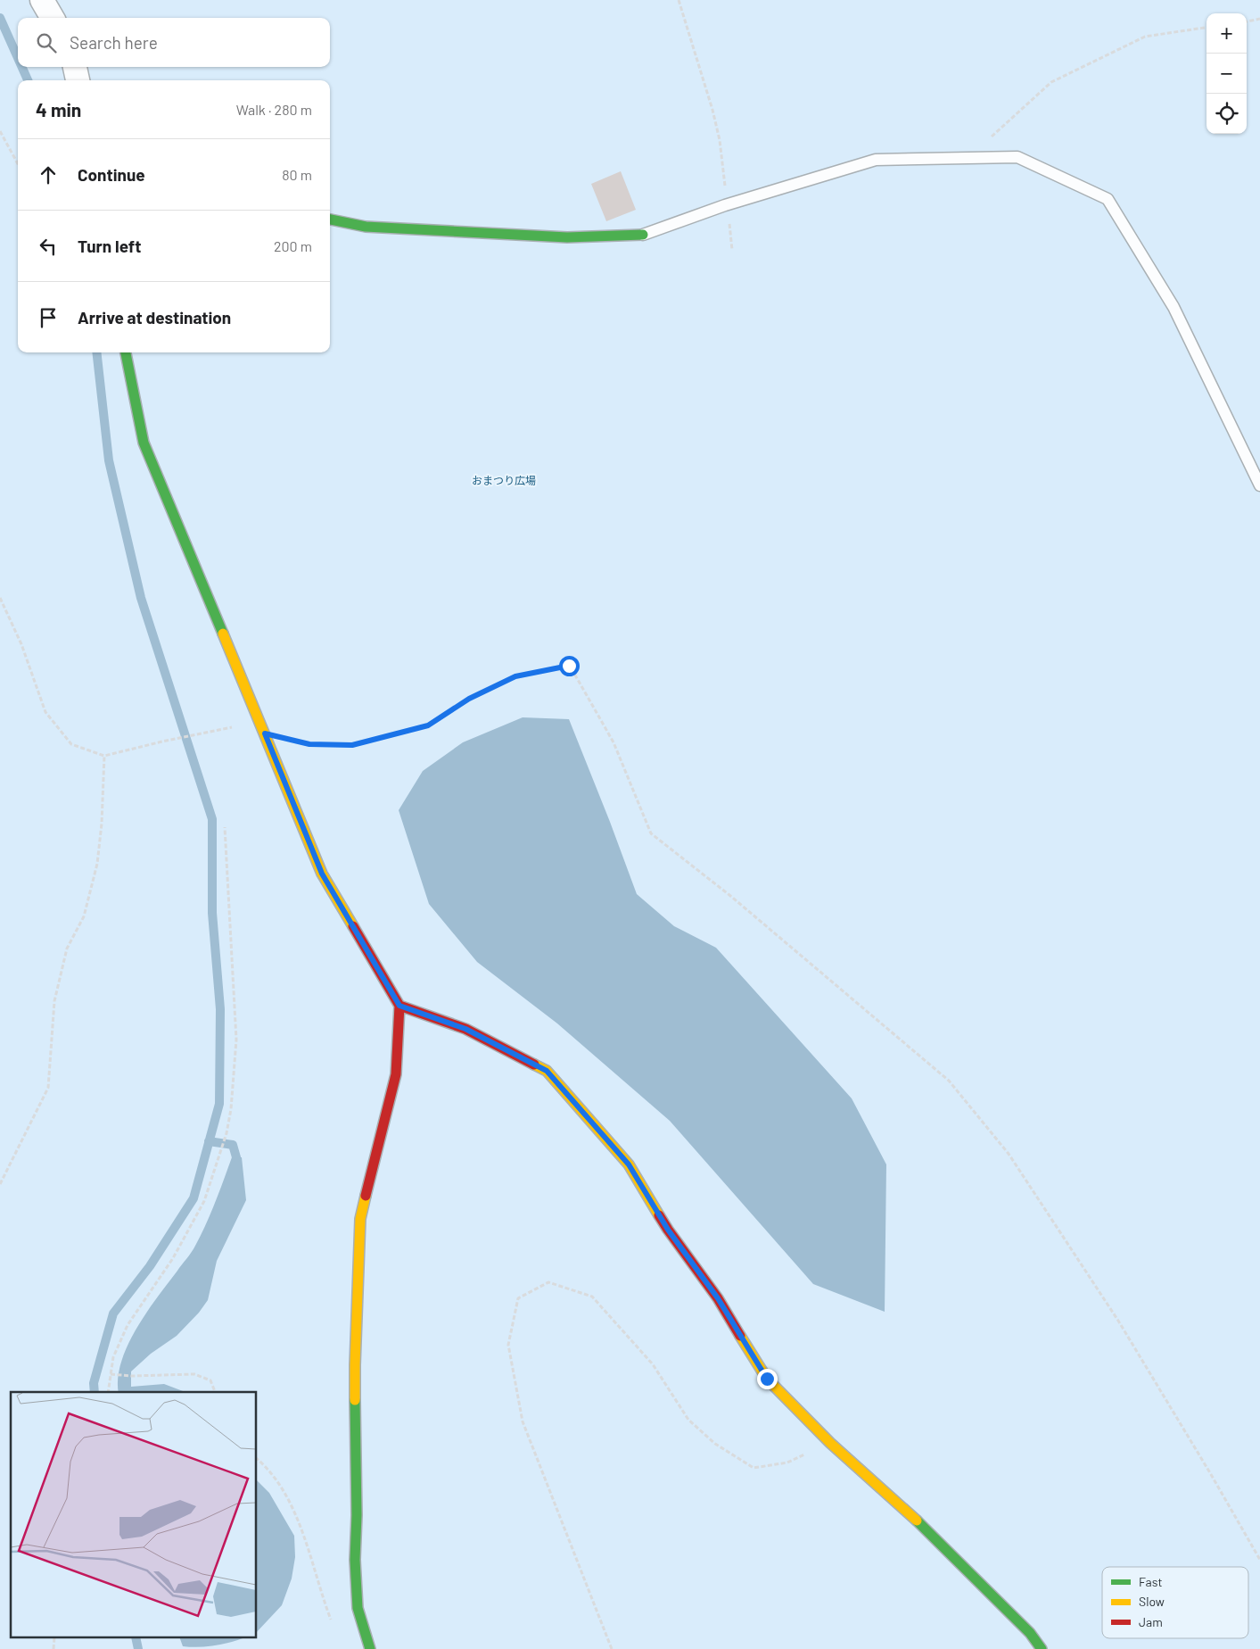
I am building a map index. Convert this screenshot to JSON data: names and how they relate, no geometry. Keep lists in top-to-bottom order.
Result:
{
  "parks": ["おまつり広場"],
  "legend": ["Fast", "Slow", "Jam"],
  "page": {
    "map_buttons": ["+", "−"],
    "search": "Search here",
    "heading": ["4 min", "Walk · 280 m"],
    "list": [
      ["Continue", "80 m"],
      ["Turn left", "200 m"],
      "Arrive at destination"
    ]
  }
}
